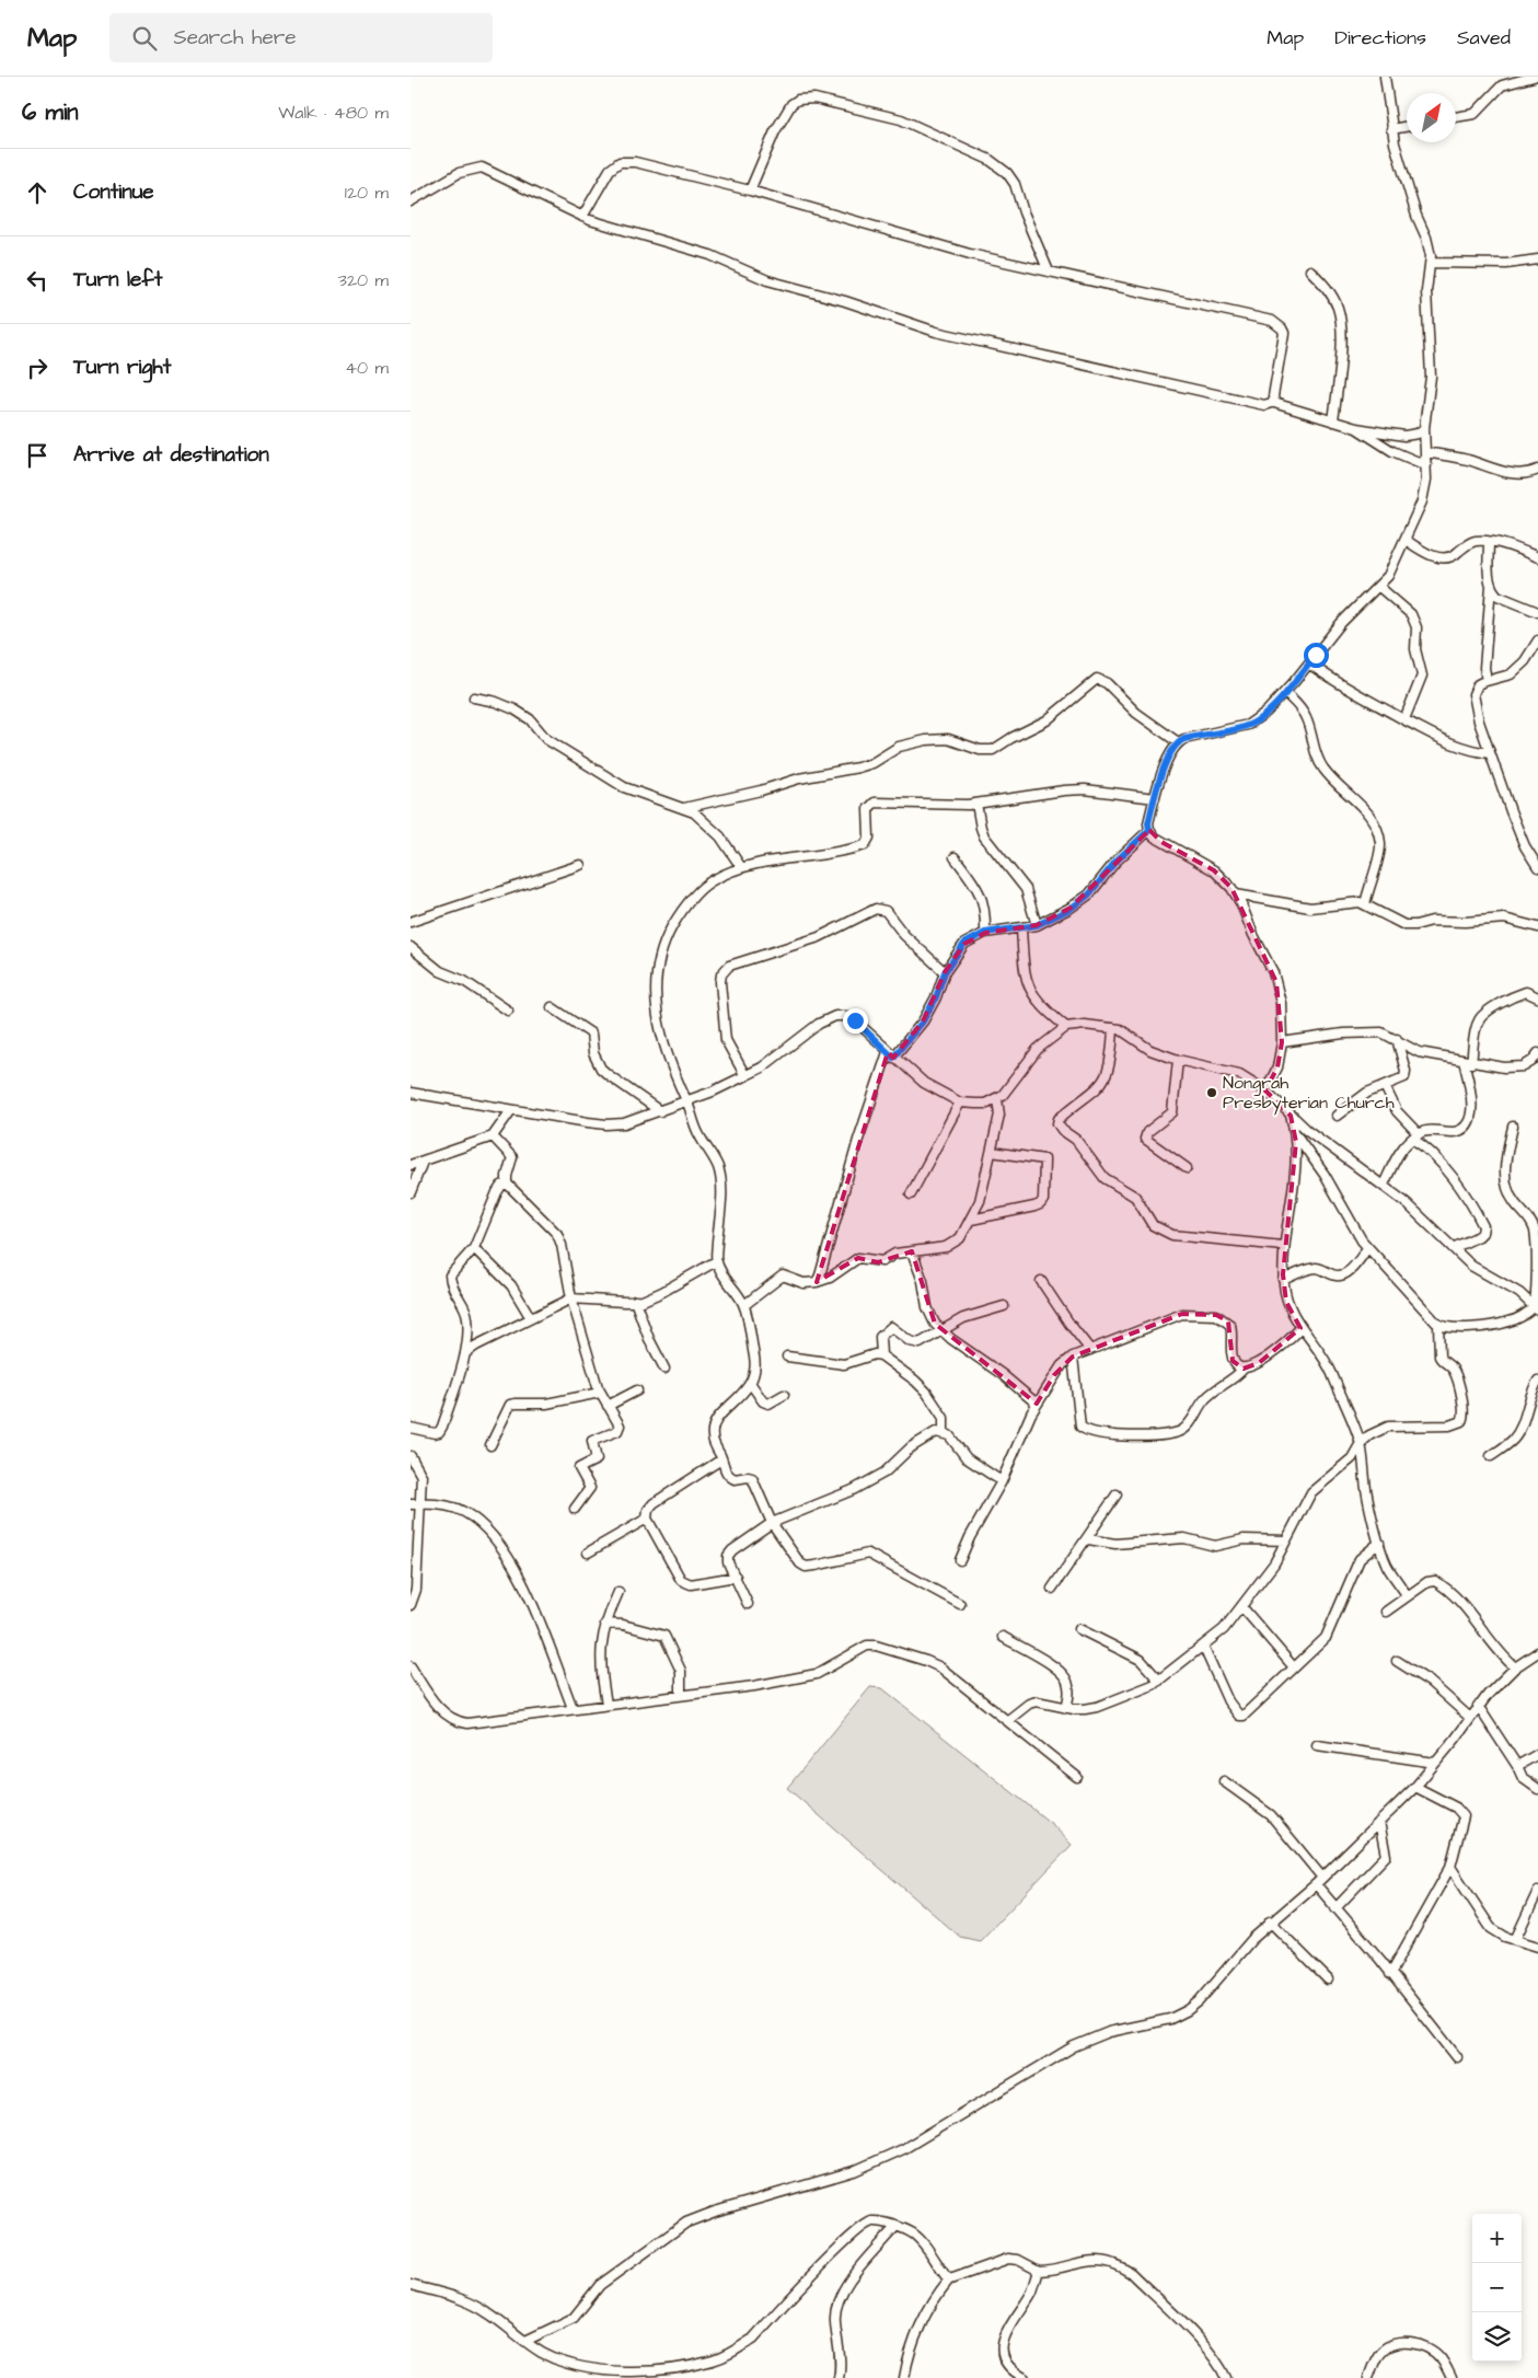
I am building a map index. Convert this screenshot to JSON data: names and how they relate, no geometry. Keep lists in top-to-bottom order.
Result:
{
  "places": ["Nongrah Presbyterian Church"],
  "north": "top right",
  "page": {
    "header": "Map",
    "search": "Search here",
    "nav": ["Map", "Directions", "Saved"],
    "heading": ["6 min", "Walk · 480 m"],
    "list": [
      ["Continue", "120 m"],
      ["Turn left", "320 m"],
      ["Turn right", "40 m"],
      "Arrive at destination"
    ],
    "map_buttons": ["+", "−"]
  }
}
